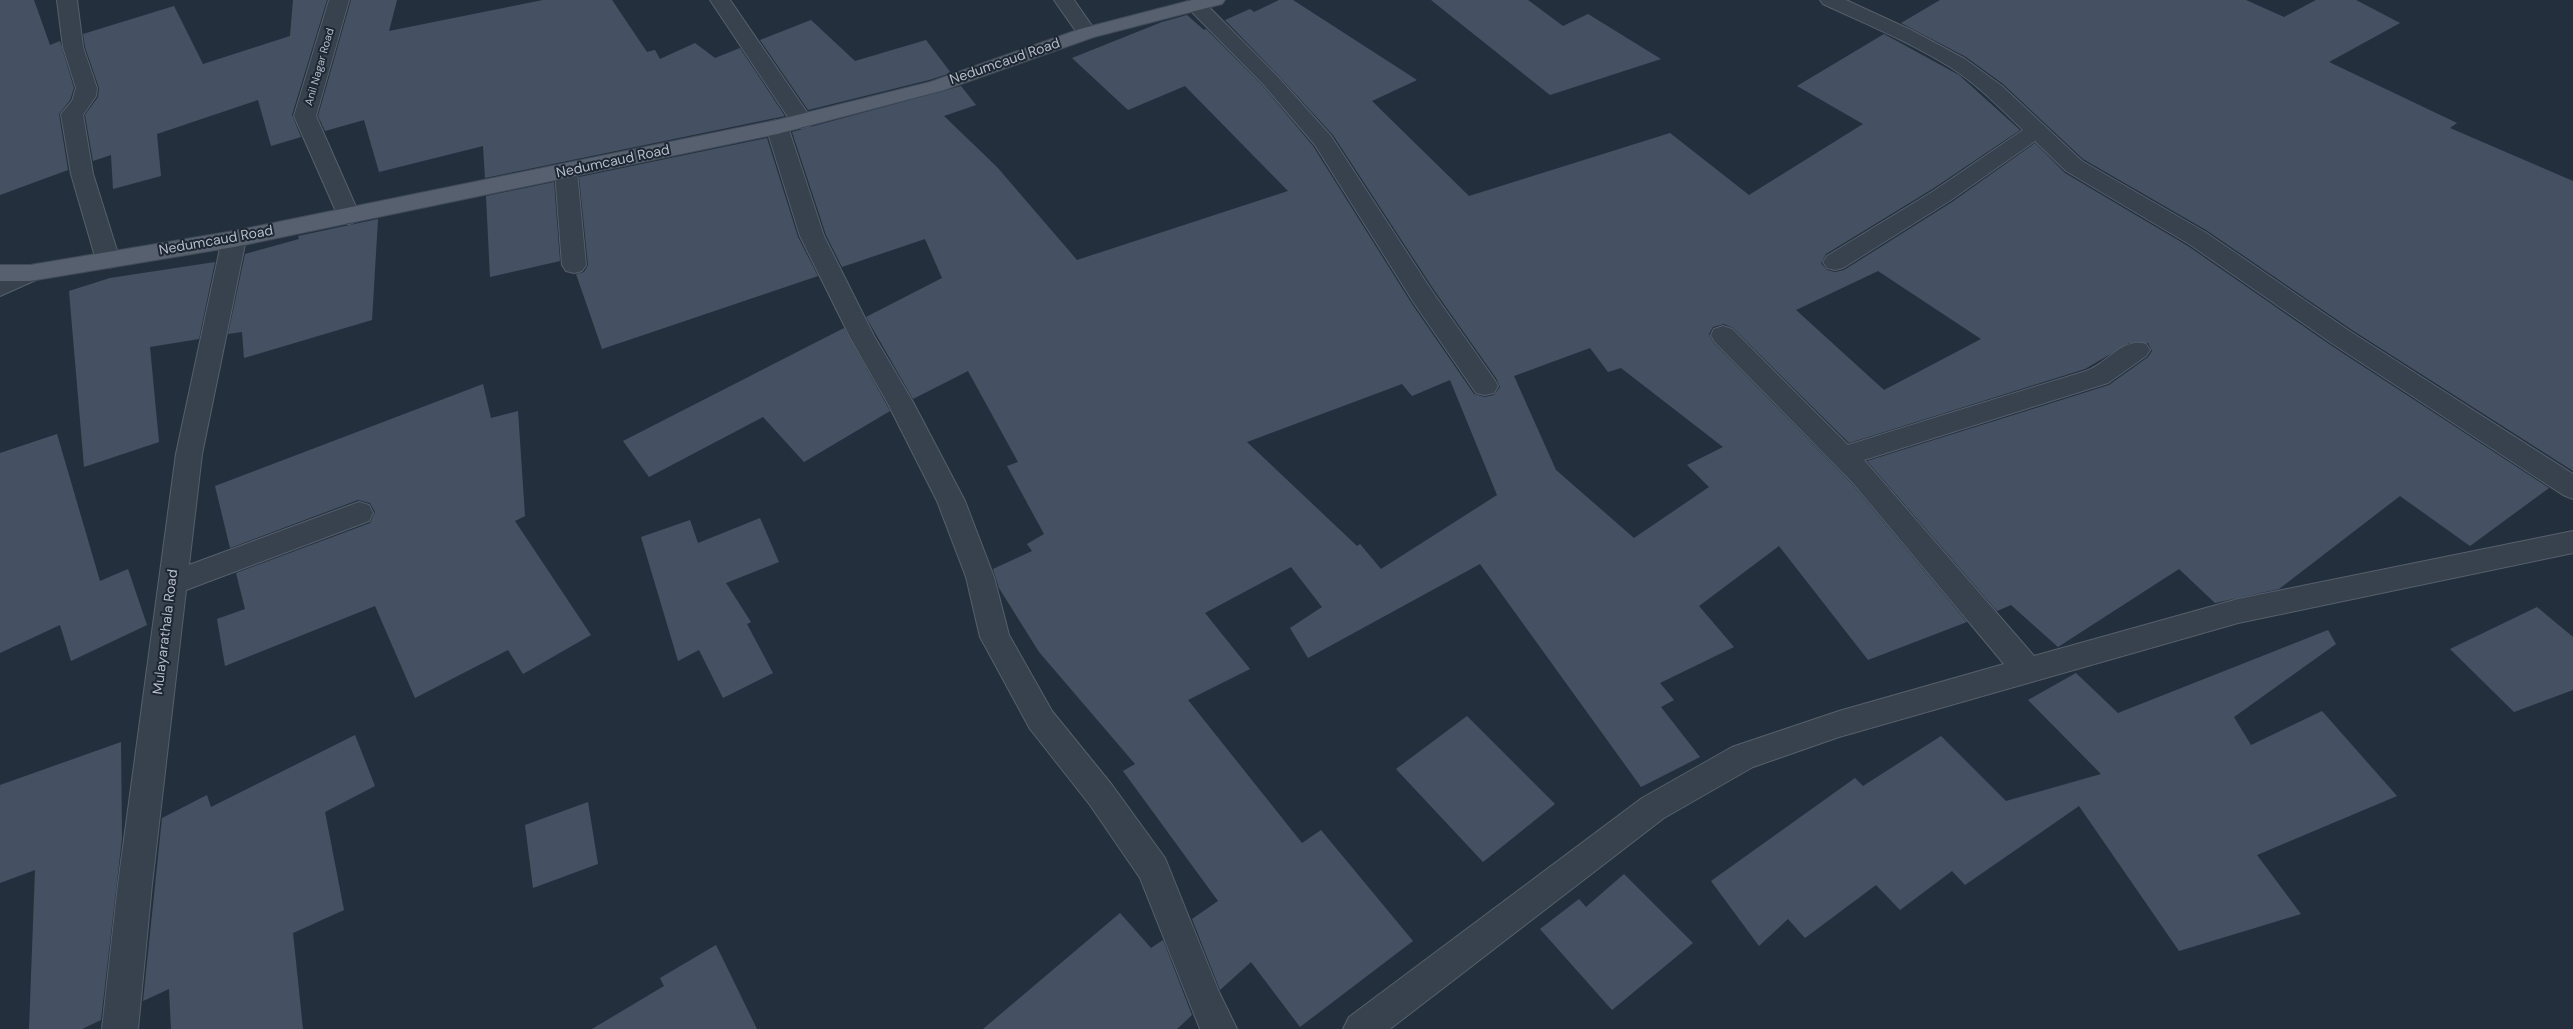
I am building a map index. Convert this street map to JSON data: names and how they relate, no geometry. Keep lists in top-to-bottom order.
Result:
{
  "streets": {
    "main road": ["Nedumcaud Road"],
    "street": ["Anil Nagar Road", "Mulayarathala Road"]
  },
  "crossings": [
    ["Nedumcaud Road", "Anil Nagar Road"],
    ["Nedumcaud Road", "Mulayarathala Road"]
  ]
}
